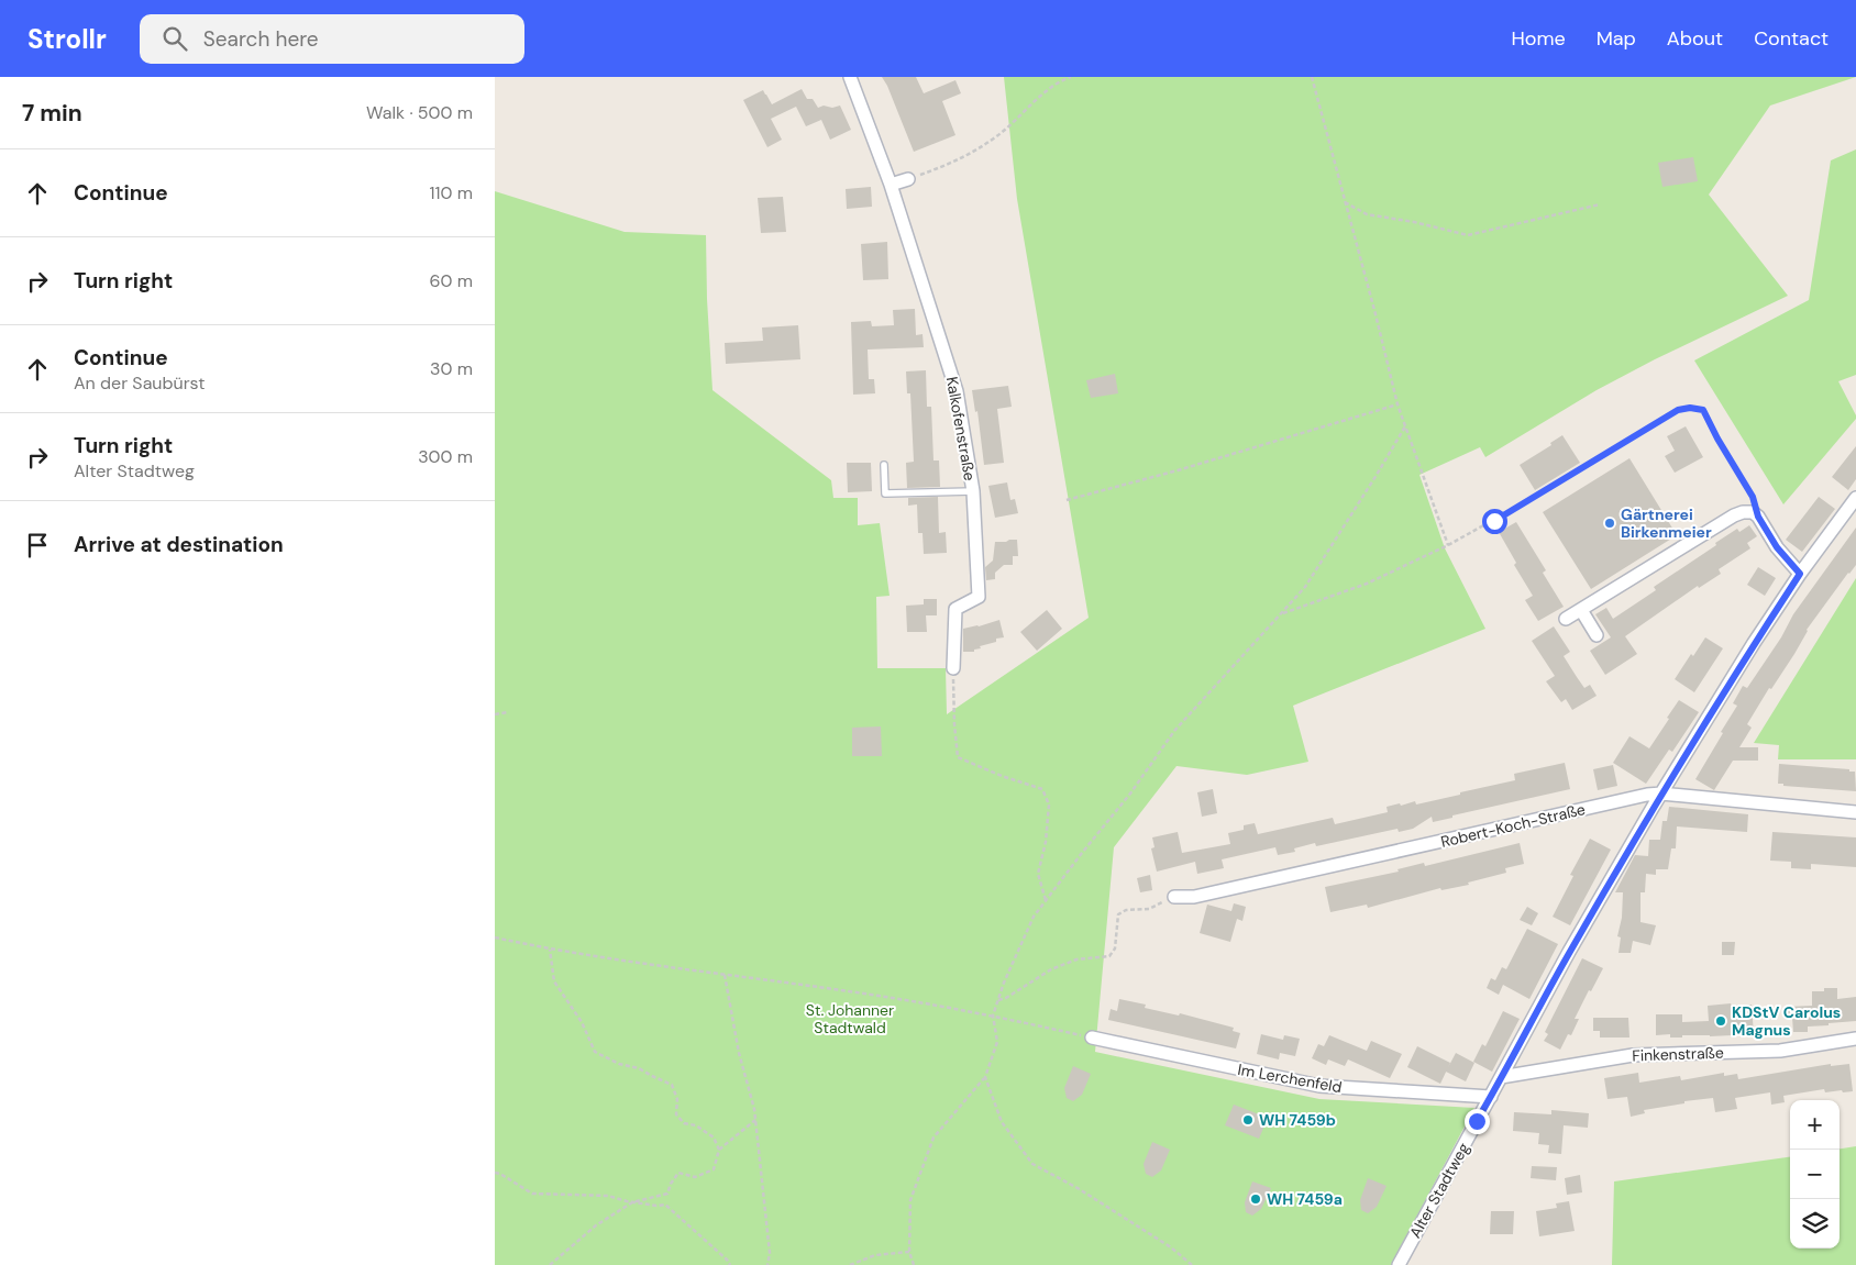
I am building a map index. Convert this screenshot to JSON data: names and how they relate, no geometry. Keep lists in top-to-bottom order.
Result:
{
  "streets": {
    "street": [
      "Kalkofenstraße",
      "Robert-Koch-Straße",
      "Finkenstraße",
      "Im Lerchenfeld",
      "Alter Stadtweg"
    ]
  },
  "crossings": [
    ["Robert-Koch-Straße", "Alter Stadtweg"],
    ["Finkenstraße", "Alter Stadtweg"],
    ["Im Lerchenfeld", "Alter Stadtweg"]
  ],
  "parks": ["St. Johanner Stadtwald"],
  "places": [
    "Gärtnerei Birkenmeier",
    "KDStV Carolus Magnus",
    "WH 7459b",
    "WH 7459a"
  ],
  "page": {
    "header": "Strollr",
    "search": "Search here",
    "nav": [
      "Home",
      "Map",
      "About",
      "Contact"
    ],
    "heading": ["7 min", "Walk · 500 m"],
    "list": [
      ["Continue", "110 m"],
      ["Turn right", "60 m"],
      ["Continue", "An der Saubürst", "30 m"],
      ["Turn right", "Alter Stadtweg", "300 m"],
      "Arrive at destination"
    ],
    "map_buttons": ["+", "−"]
  }
}
